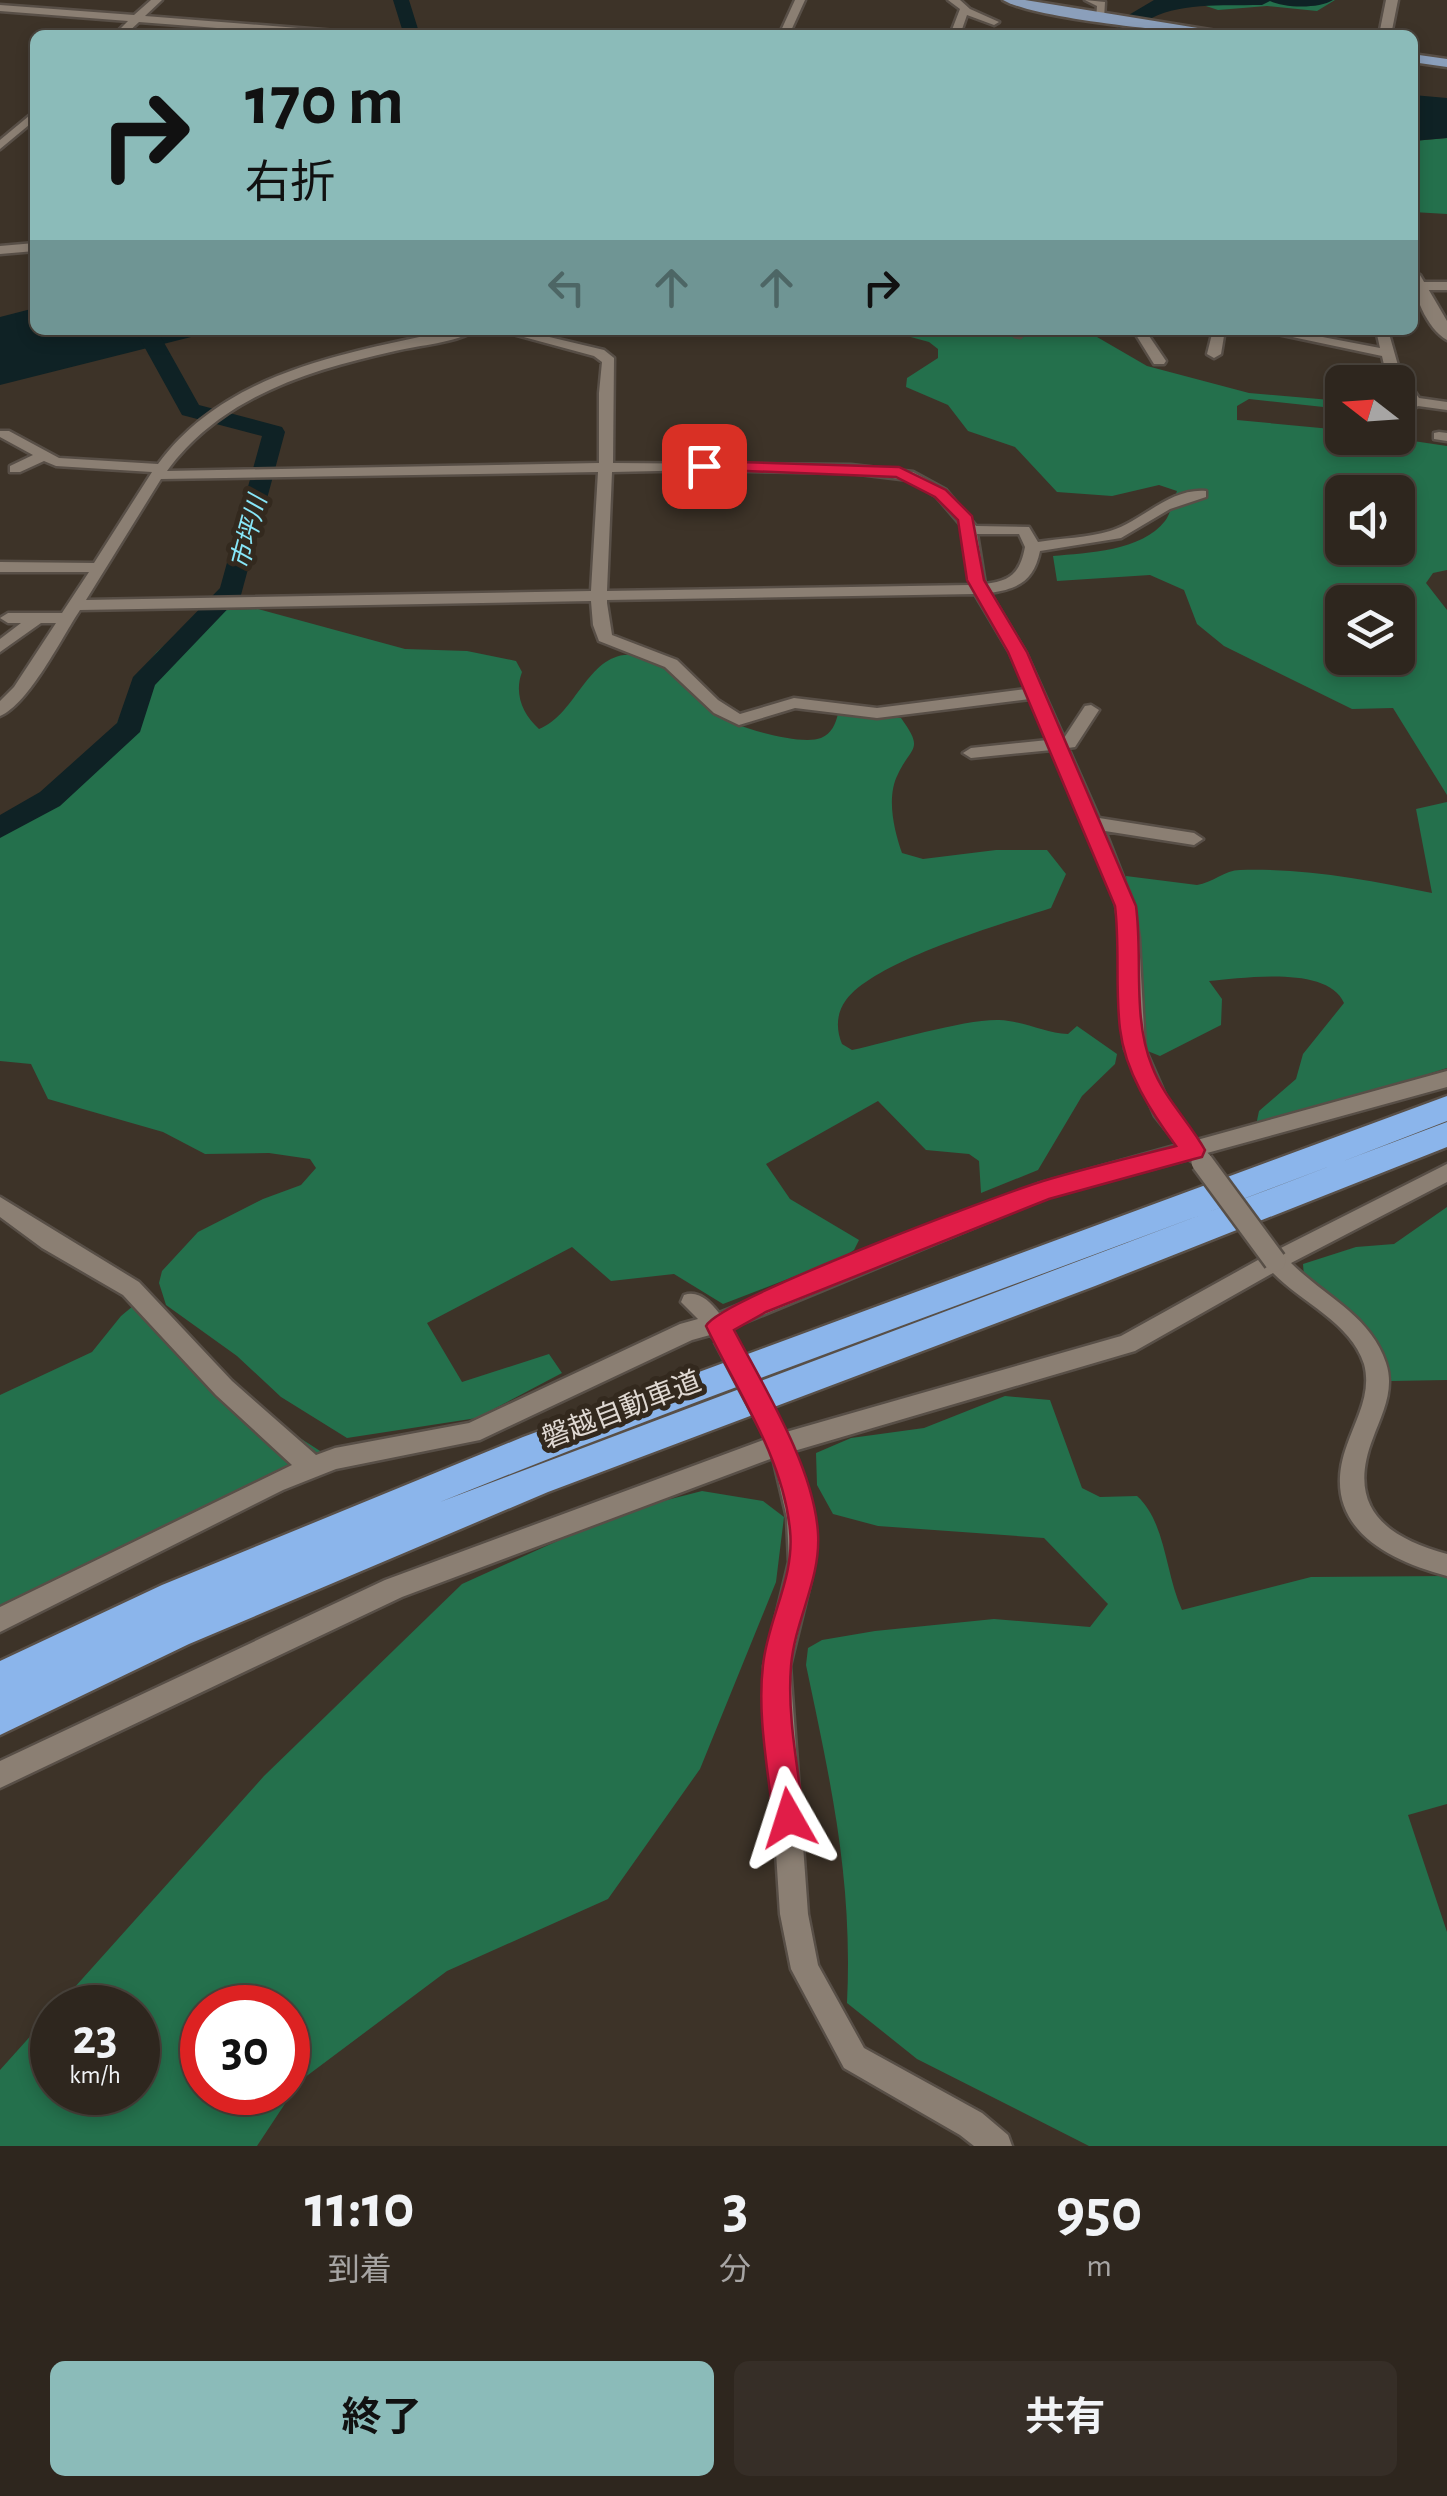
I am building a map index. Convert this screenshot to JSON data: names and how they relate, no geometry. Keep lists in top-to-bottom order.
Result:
{
  "streets": {
    "highway": ["磐越自動車道"]
  },
  "water": ["市坪川"],
  "north": "left",
  "page": {
    "turn": ["170 m", "右折"],
    "speed": "23 km/h",
    "limit": "30",
    "eta": [
      "11:10",
      "到着",
      "3",
      "分",
      "950",
      "m"
    ],
    "buttons": ["終了", "共有"]
  }
}
